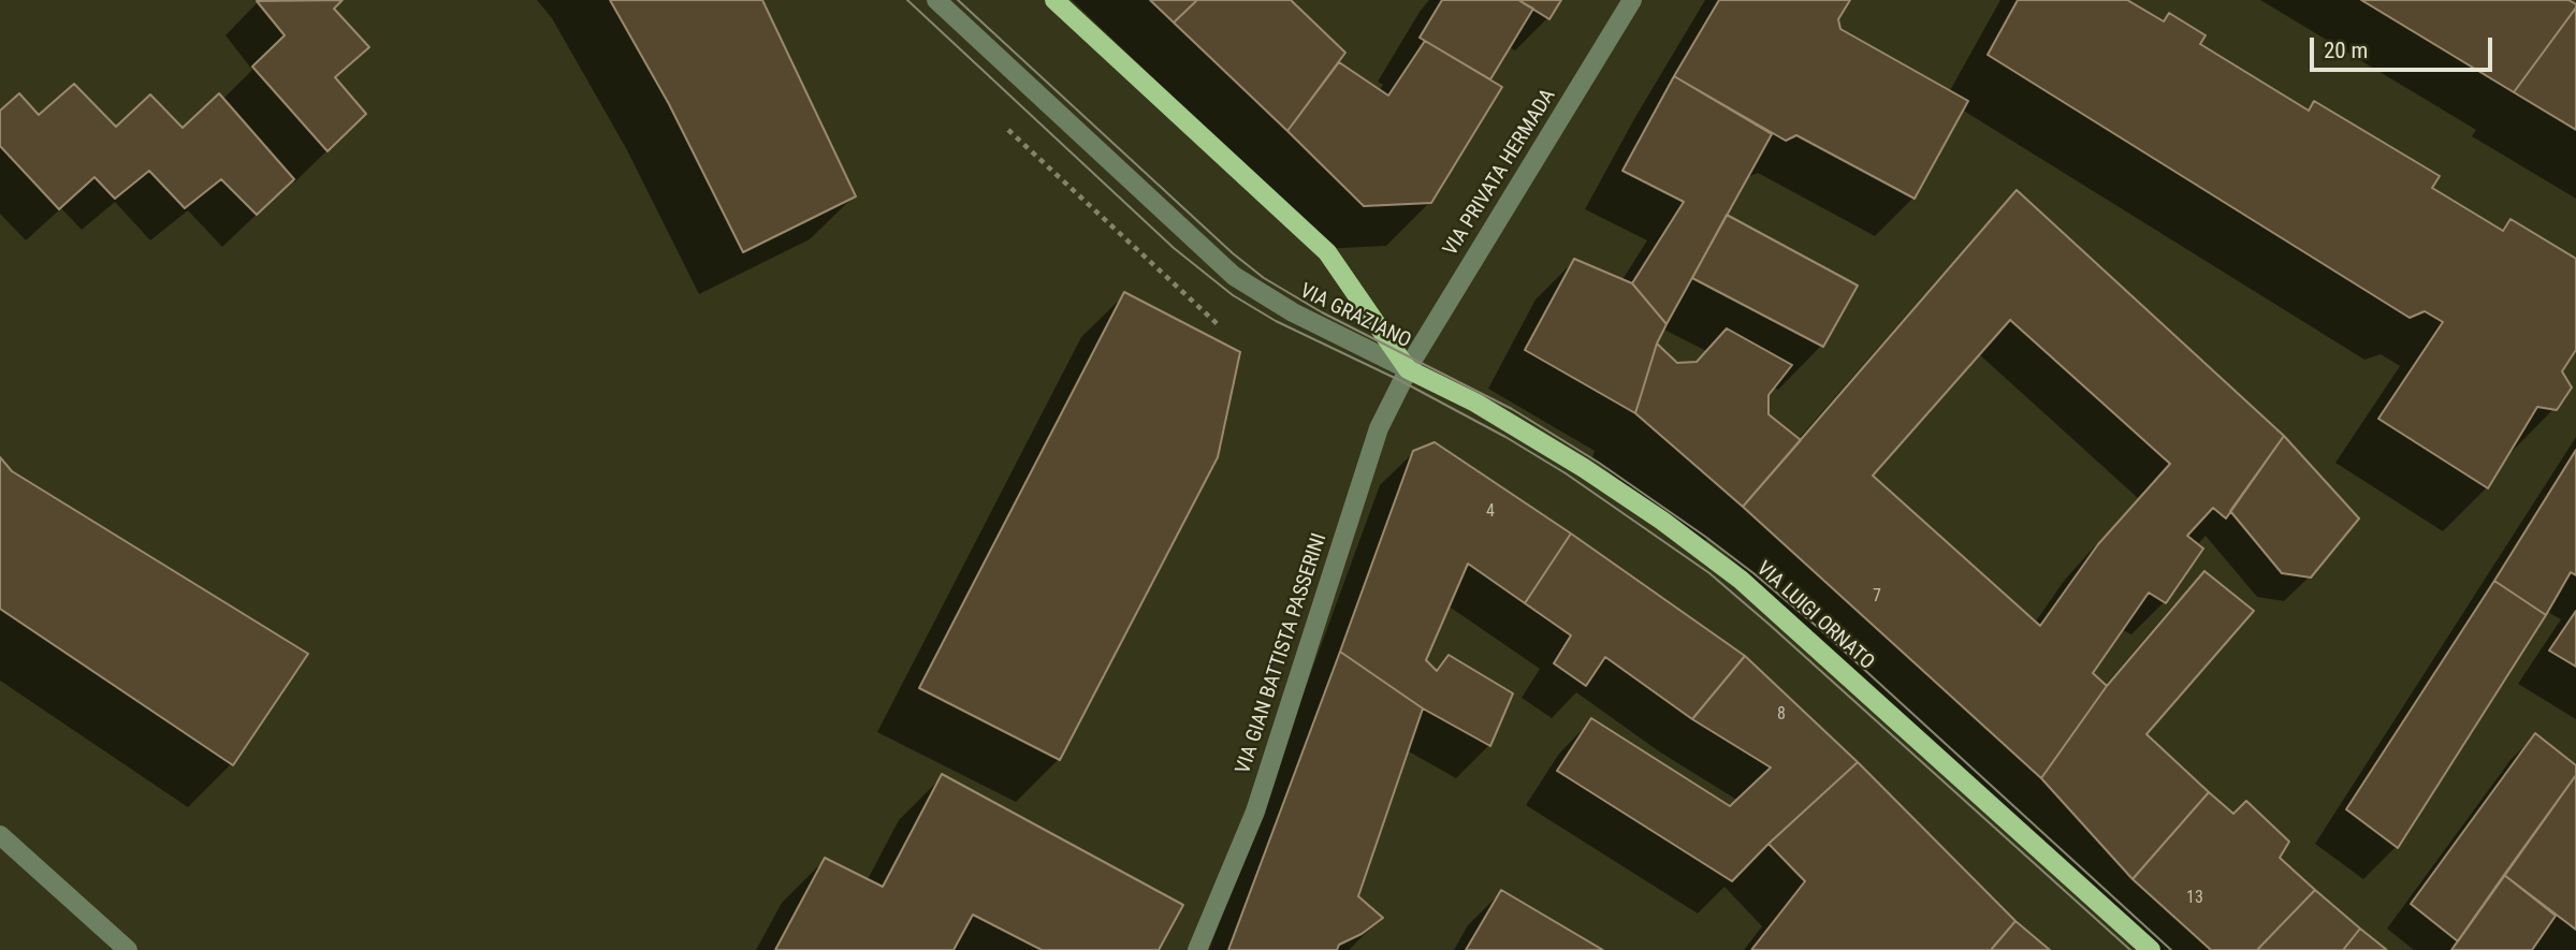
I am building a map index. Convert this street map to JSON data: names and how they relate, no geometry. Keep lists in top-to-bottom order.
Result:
{
  "streets": {
    "main road": ["VIA GRAZIANO", "VIA LUIGI ORNATO"],
    "street": ["VIA PRIVATA HERMADA", "VIA GIAN BATTISTA PASSERINI"]
  },
  "crossings": [
    ["VIA PRIVATA HERMADA", "VIA GRAZIANO"],
    ["VIA PRIVATA HERMADA", "VIA LUIGI ORNATO"],
    ["VIA PRIVATA HERMADA", "VIA GIAN BATTISTA PASSERINI"],
    ["VIA GRAZIANO", "VIA LUIGI ORNATO"],
    ["VIA GRAZIANO", "VIA GIAN BATTISTA PASSERINI"],
    ["VIA LUIGI ORNATO", "VIA GIAN BATTISTA PASSERINI"]
  ],
  "house_numbers": [
    "4",
    "7",
    "8",
    "13"
  ],
  "scale_bar": "20 m"
}
